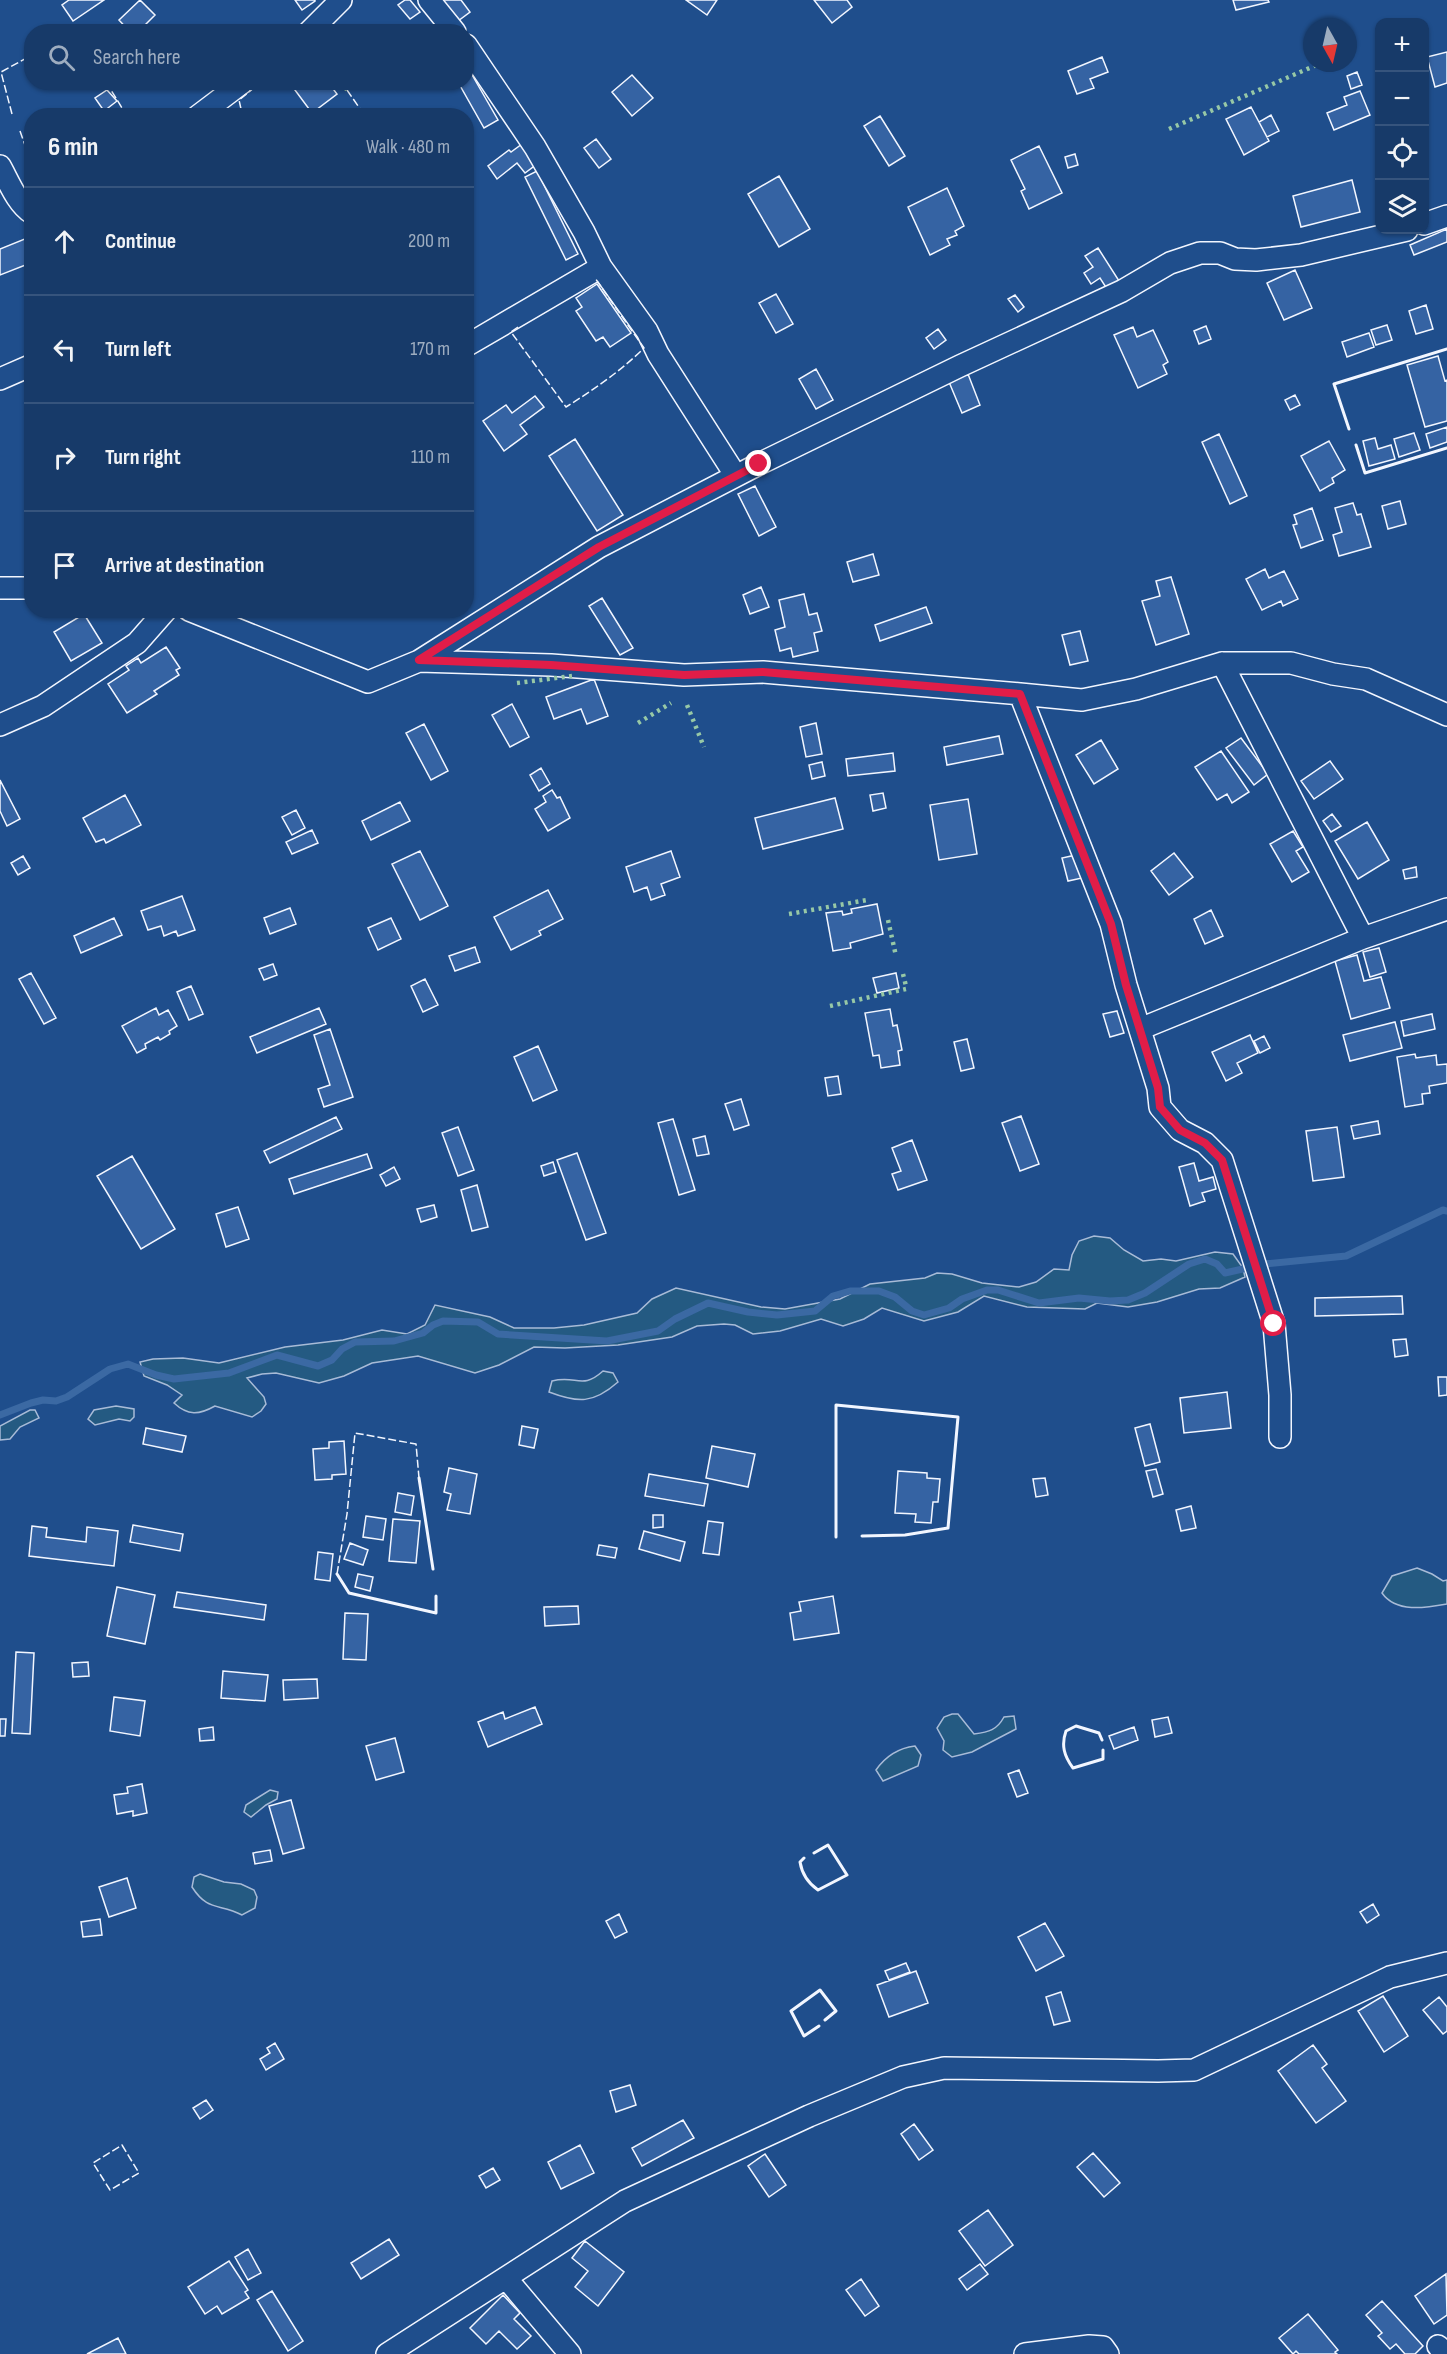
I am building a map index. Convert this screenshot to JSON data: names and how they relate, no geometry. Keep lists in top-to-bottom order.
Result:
{
  "north": "bottom",
  "page": {
    "map_buttons": ["+", "−"],
    "search": "Search here",
    "heading": ["6 min", "Walk · 480 m"],
    "list": [
      ["Continue", "200 m"],
      ["Turn left", "170 m"],
      ["Turn right", "110 m"],
      "Arrive at destination"
    ]
  }
}
